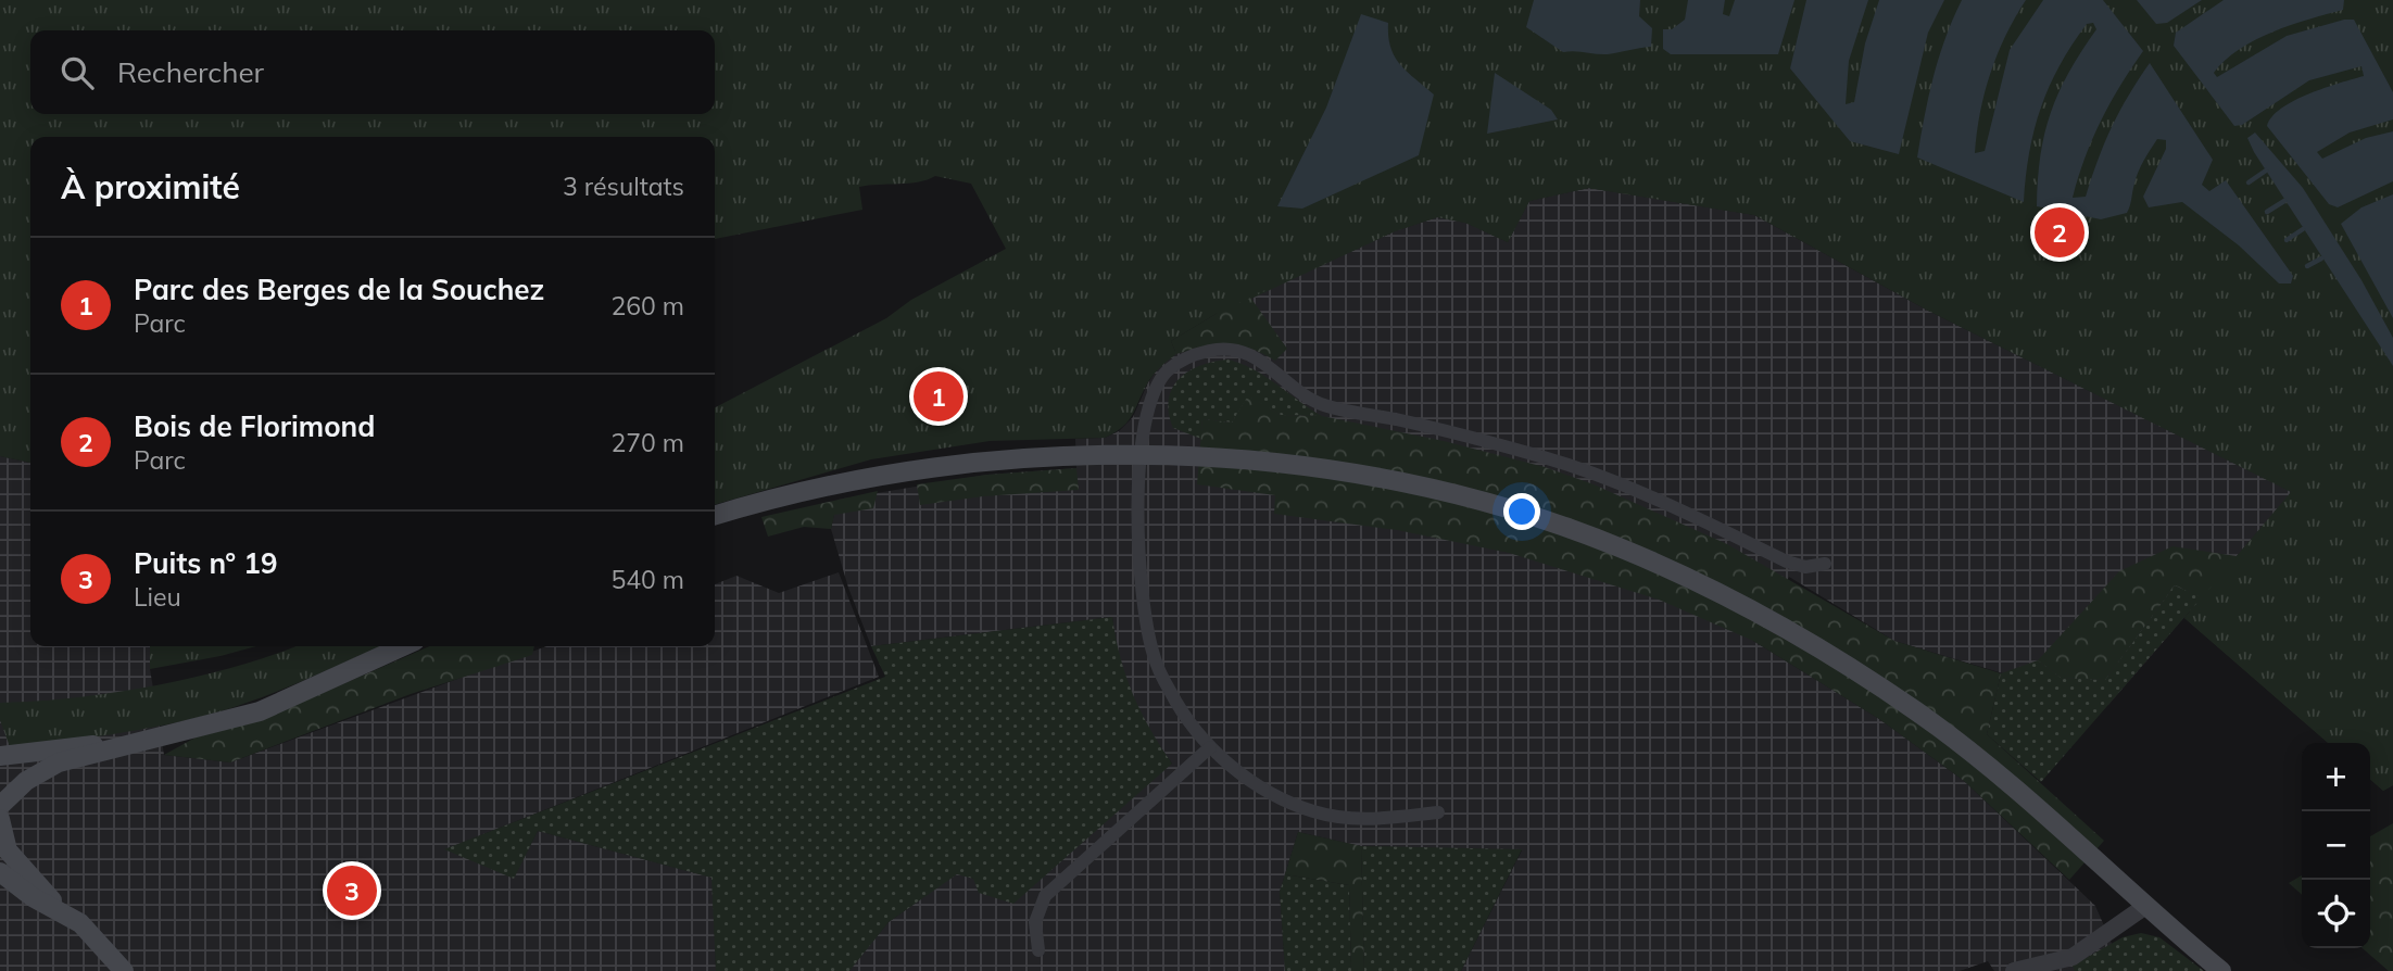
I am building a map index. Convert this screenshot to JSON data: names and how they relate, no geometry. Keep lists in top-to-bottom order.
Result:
{
  "page": {
    "search": "Rechercher",
    "heading": ["À proximité", "3 résultats"],
    "pins": ["2", "1", "3"],
    "list": [
      {
        "mark": "1",
        "name": "Parc des Berges de la Souchez",
        "note": "Parc",
        "value": "260 m"
      },
      {
        "mark": "2",
        "name": "Bois de Florimond",
        "note": "Parc",
        "value": "270 m"
      },
      {
        "mark": "3",
        "name": "Puits n° 19",
        "note": "Lieu",
        "value": "540 m"
      }
    ],
    "map_buttons": ["+", "−"]
  }
}
